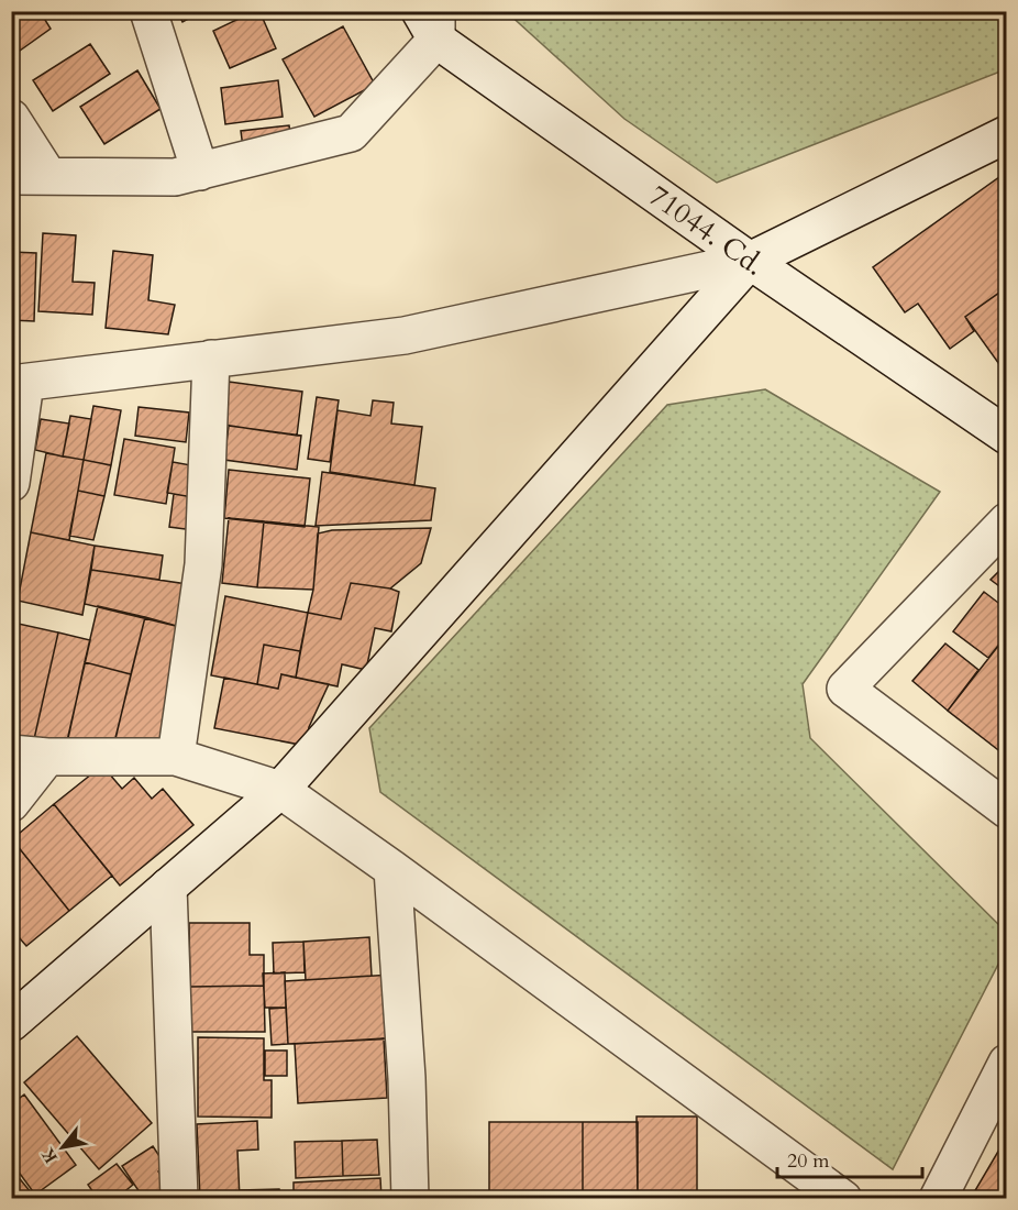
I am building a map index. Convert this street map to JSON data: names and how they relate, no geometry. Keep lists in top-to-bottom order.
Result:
{
  "streets": {
    "street": ["71044. Cd."]
  },
  "scale_bar": "20 m",
  "north": "bottom left"
}
